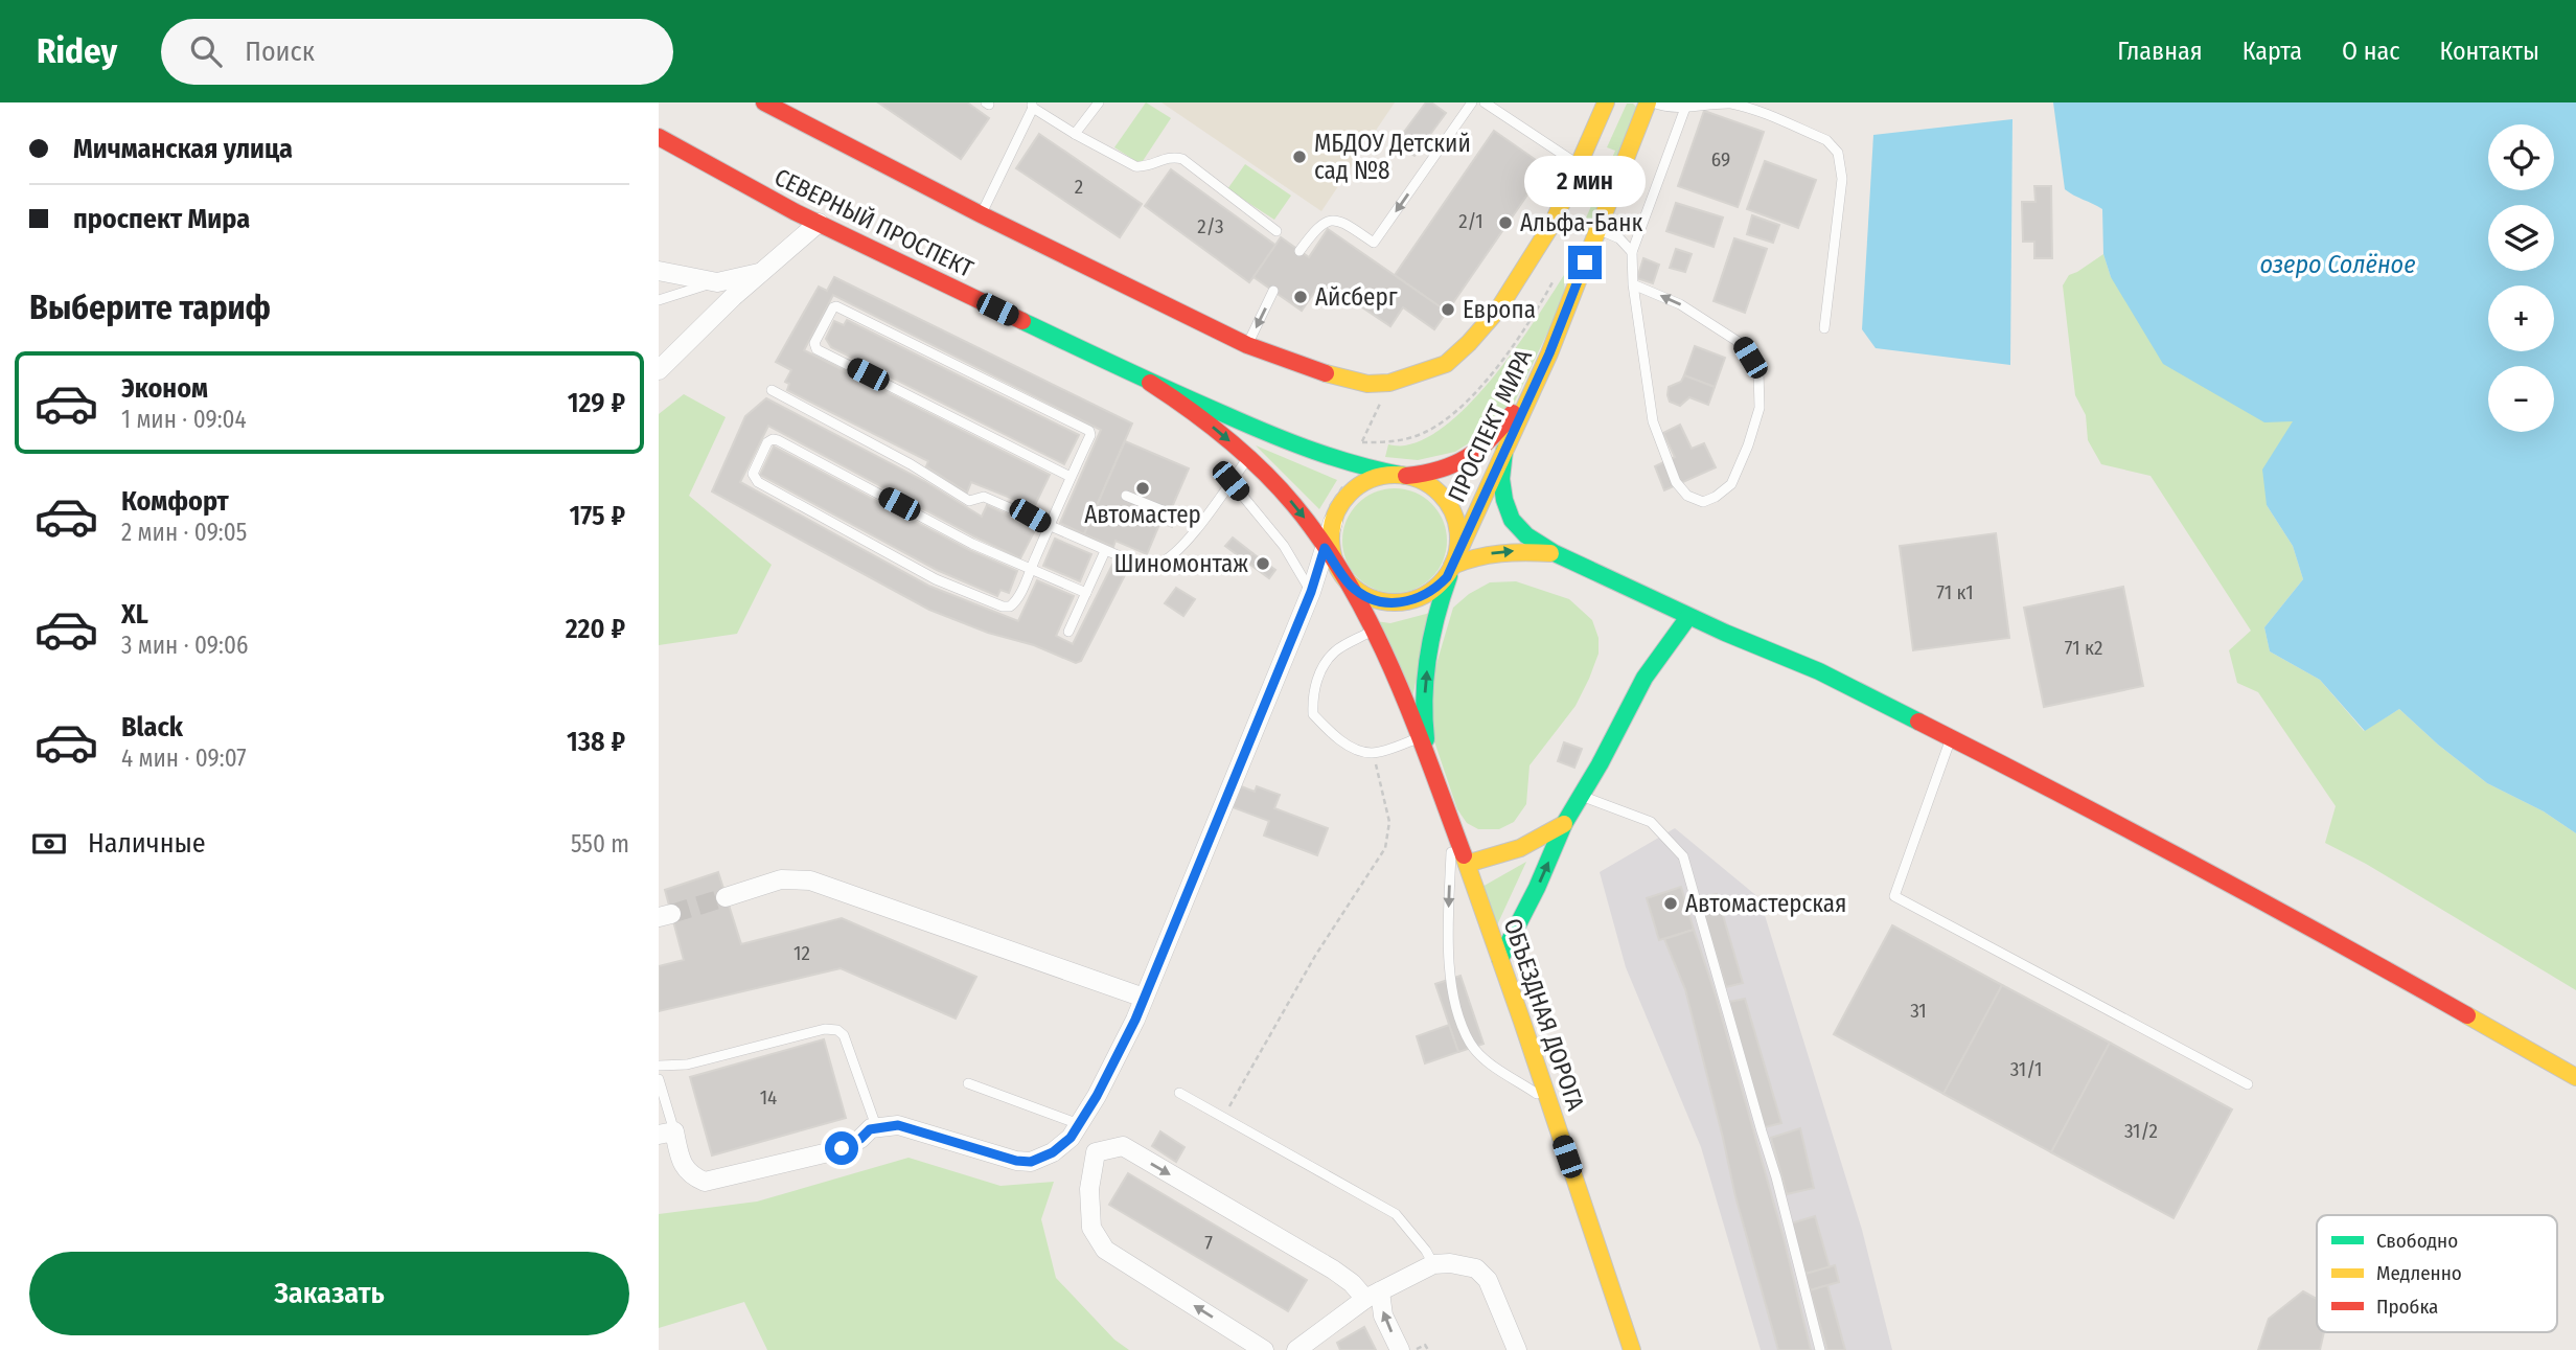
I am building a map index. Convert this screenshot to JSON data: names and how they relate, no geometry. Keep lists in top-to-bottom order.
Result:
{
  "streets": {
    "main road": ["СЕВЕРНЫЙ ПРОСПЕКТ", "ПРОСПЕКТ МИРА", "ОБЪЕЗДНАЯ ДОРОГА"]
  },
  "crossings": [
    ["ПРОСПЕКТ МИРА", "ОБЪЕЗДНАЯ ДОРОГА"]
  ],
  "water": ["озеро Солёное"],
  "places": [
    "МБДОУ Детский сад №8",
    "Альфа-Банк",
    "Айсберг",
    "Европа",
    "Автомастер",
    "Шиномонтаж",
    "Автомастерская"
  ],
  "house_numbers": [
    "69",
    "2",
    "2/1",
    "2/3",
    "71 к1",
    "71 к2",
    "12",
    "31",
    "31/1",
    "14",
    "31/2",
    "7"
  ],
  "legend": ["Свободно", "Медленно", "Пробка"],
  "page": {
    "header": "Ridey",
    "search": "Поиск",
    "nav": [
      "Главная",
      "Карта",
      "О нас",
      "Контакты"
    ],
    "banner": ["Мичманская улица", "проспект Мира"],
    "map_buttons": ["+", "−"],
    "bubble": "2 мин",
    "heading": "Выберите тариф",
    "list": [
      {
        "name": "Эконом",
        "note": "1 мин · 09:04",
        "value": "129 ₽"
      },
      {
        "name": "Комфорт",
        "note": "2 мин · 09:05",
        "value": "175 ₽"
      },
      {
        "name": "XL",
        "note": "3 мин · 09:06",
        "value": "220 ₽"
      },
      {
        "name": "Black",
        "note": "4 мин · 09:07",
        "value": "138 ₽"
      }
    ],
    "pay": ["Наличные", "550 m"],
    "buttons": "Заказать"
  }
}
